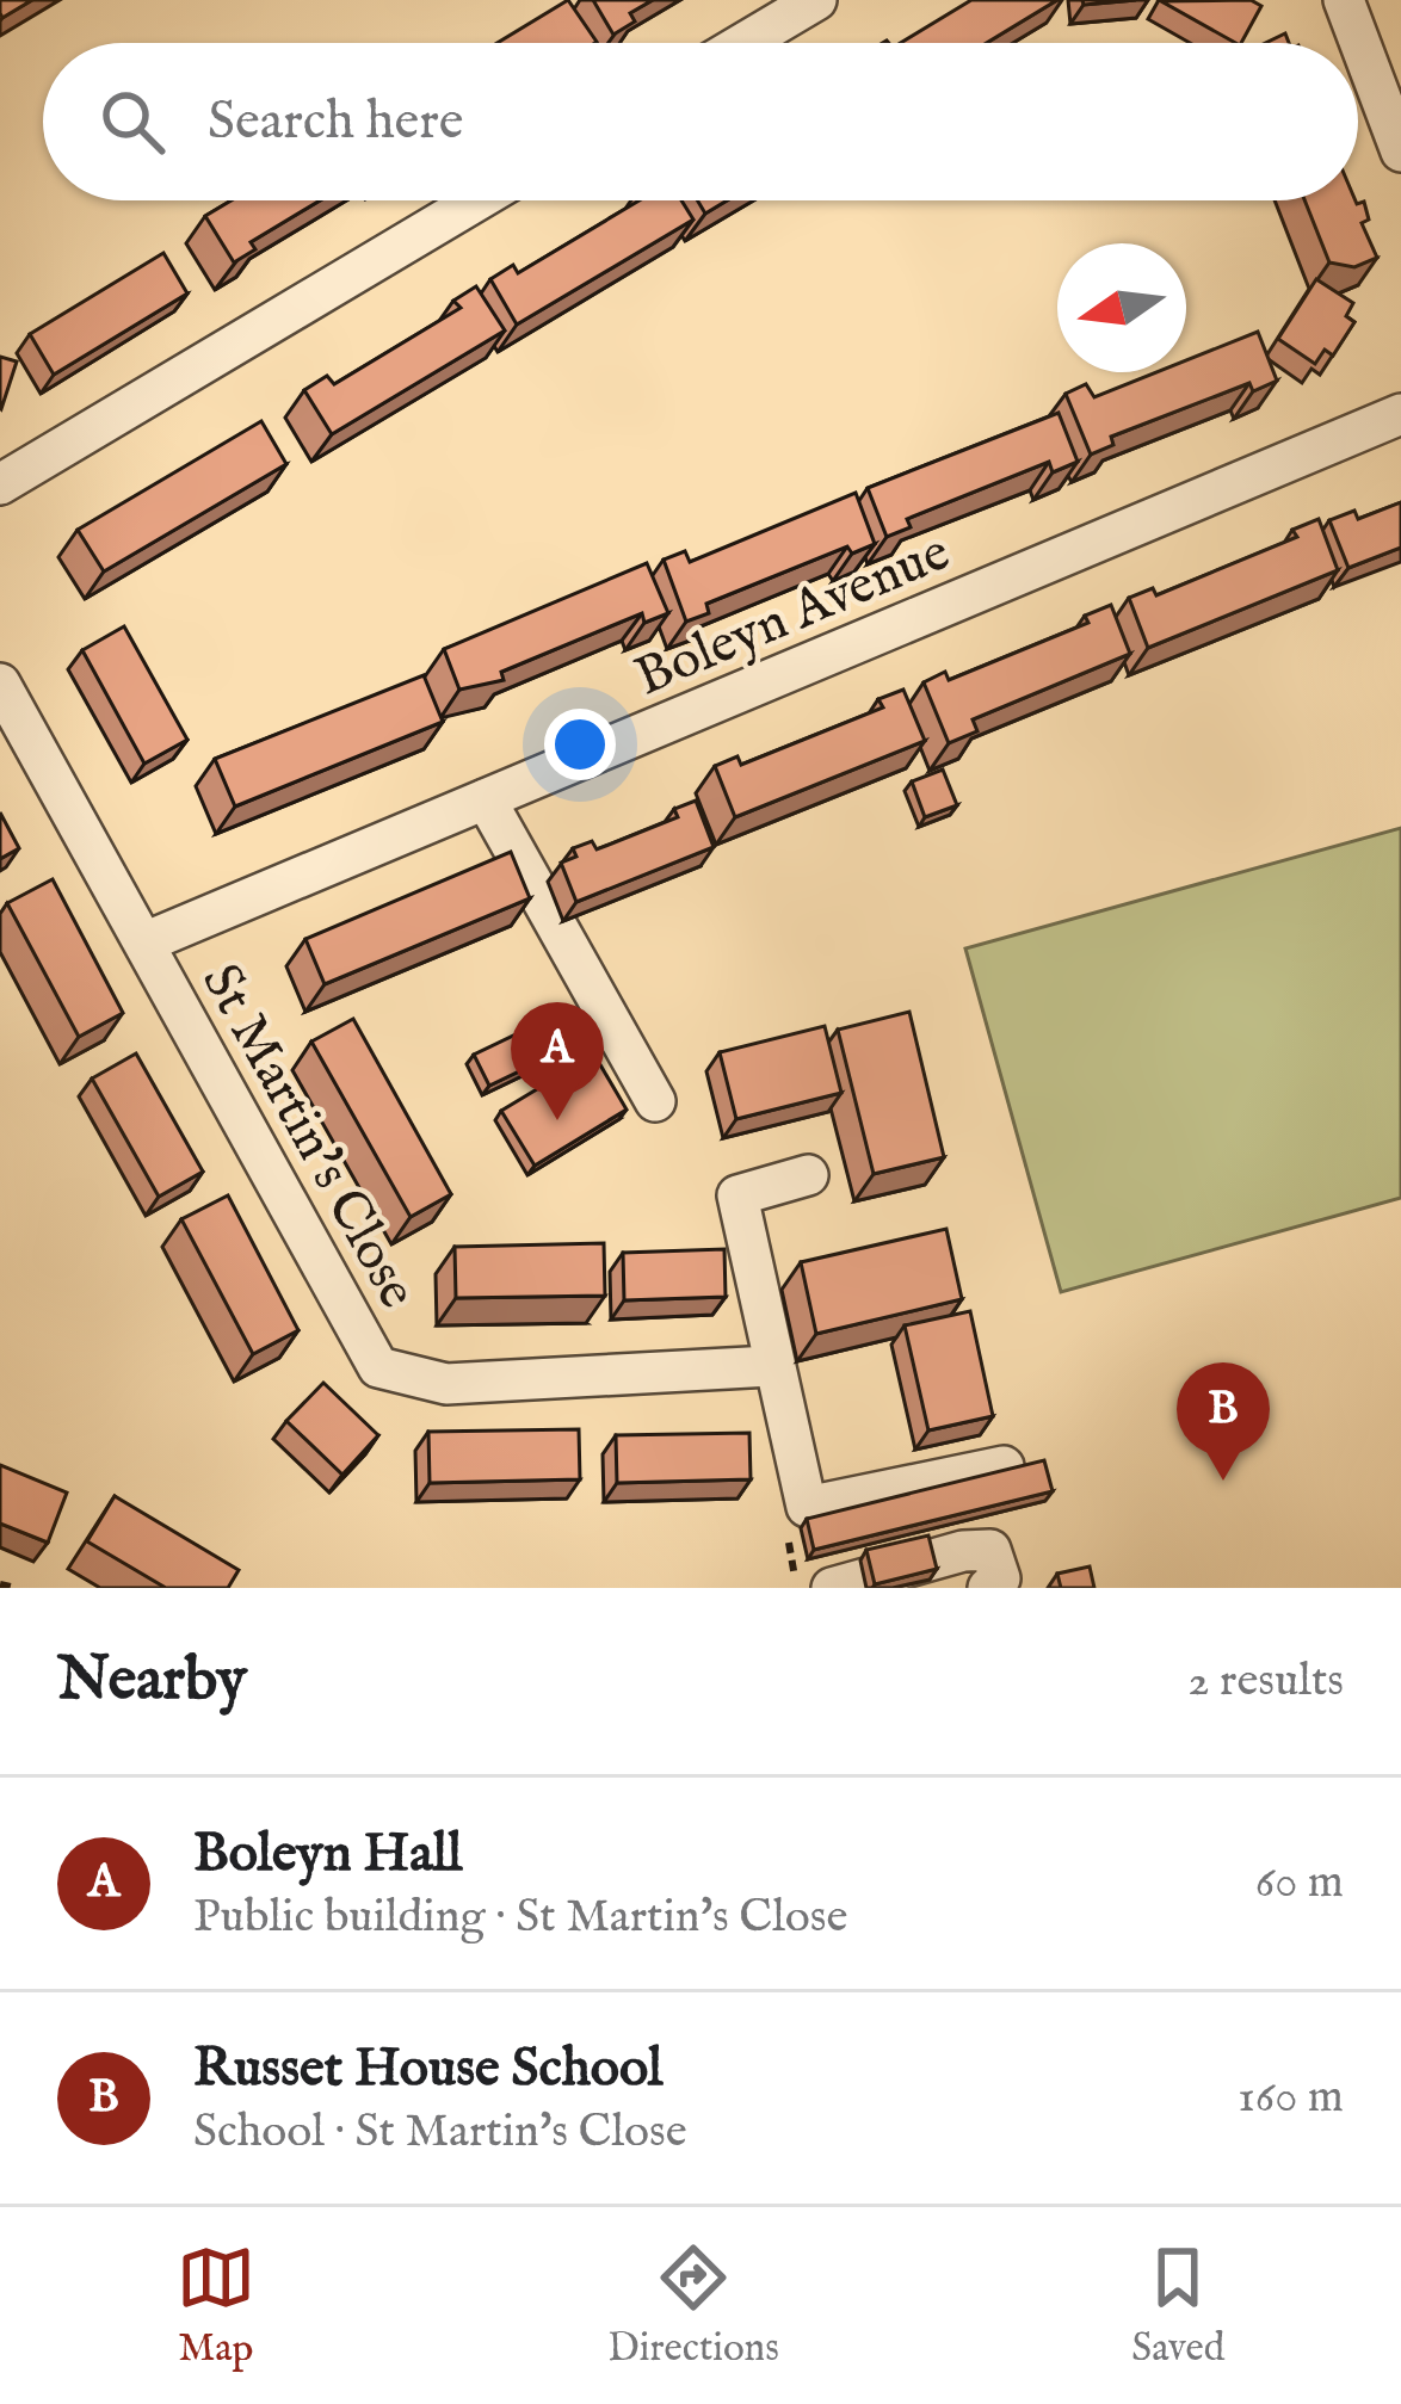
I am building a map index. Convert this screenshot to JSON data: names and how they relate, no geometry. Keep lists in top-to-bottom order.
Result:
{
  "streets": {
    "street": ["Boleyn Avenue", "St Martin's Close"]
  },
  "crossings": [
    ["Boleyn Avenue", "St Martin's Close"]
  ],
  "north": "left",
  "page": {
    "search": "Search here",
    "pins": ["A", "B"],
    "heading": ["Nearby", "2 results"],
    "list": [
      {
        "mark": "A",
        "name": "Boleyn Hall",
        "note": "Public building · St Martin's Close",
        "value": "60 m"
      },
      {
        "mark": "B",
        "name": "Russet House School",
        "note": "School · St Martin's Close",
        "value": "160 m"
      }
    ],
    "nav": ["Map", "Directions", "Saved"]
  }
}
